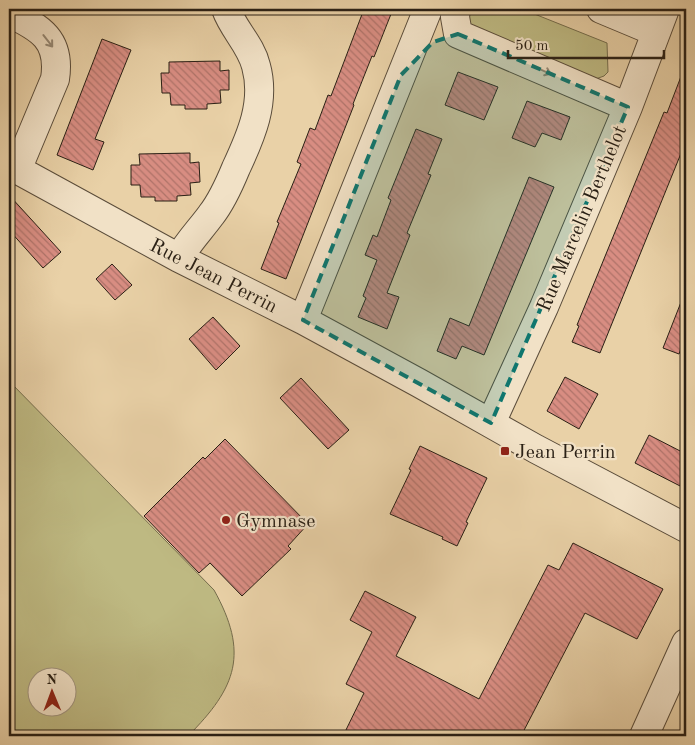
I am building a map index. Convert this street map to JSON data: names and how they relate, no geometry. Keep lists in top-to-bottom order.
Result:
{
  "streets": {
    "street": ["Rue Marcelin Berthelot", "Rue Jean Perrin"]
  },
  "crossings": [
    ["Rue Marcelin Berthelot", "Rue Jean Perrin"]
  ],
  "places": {
    "transit": ["Jean Perrin"],
    "other": ["Gymnase"]
  },
  "scale_bar": "50 m",
  "north": "top"
}
